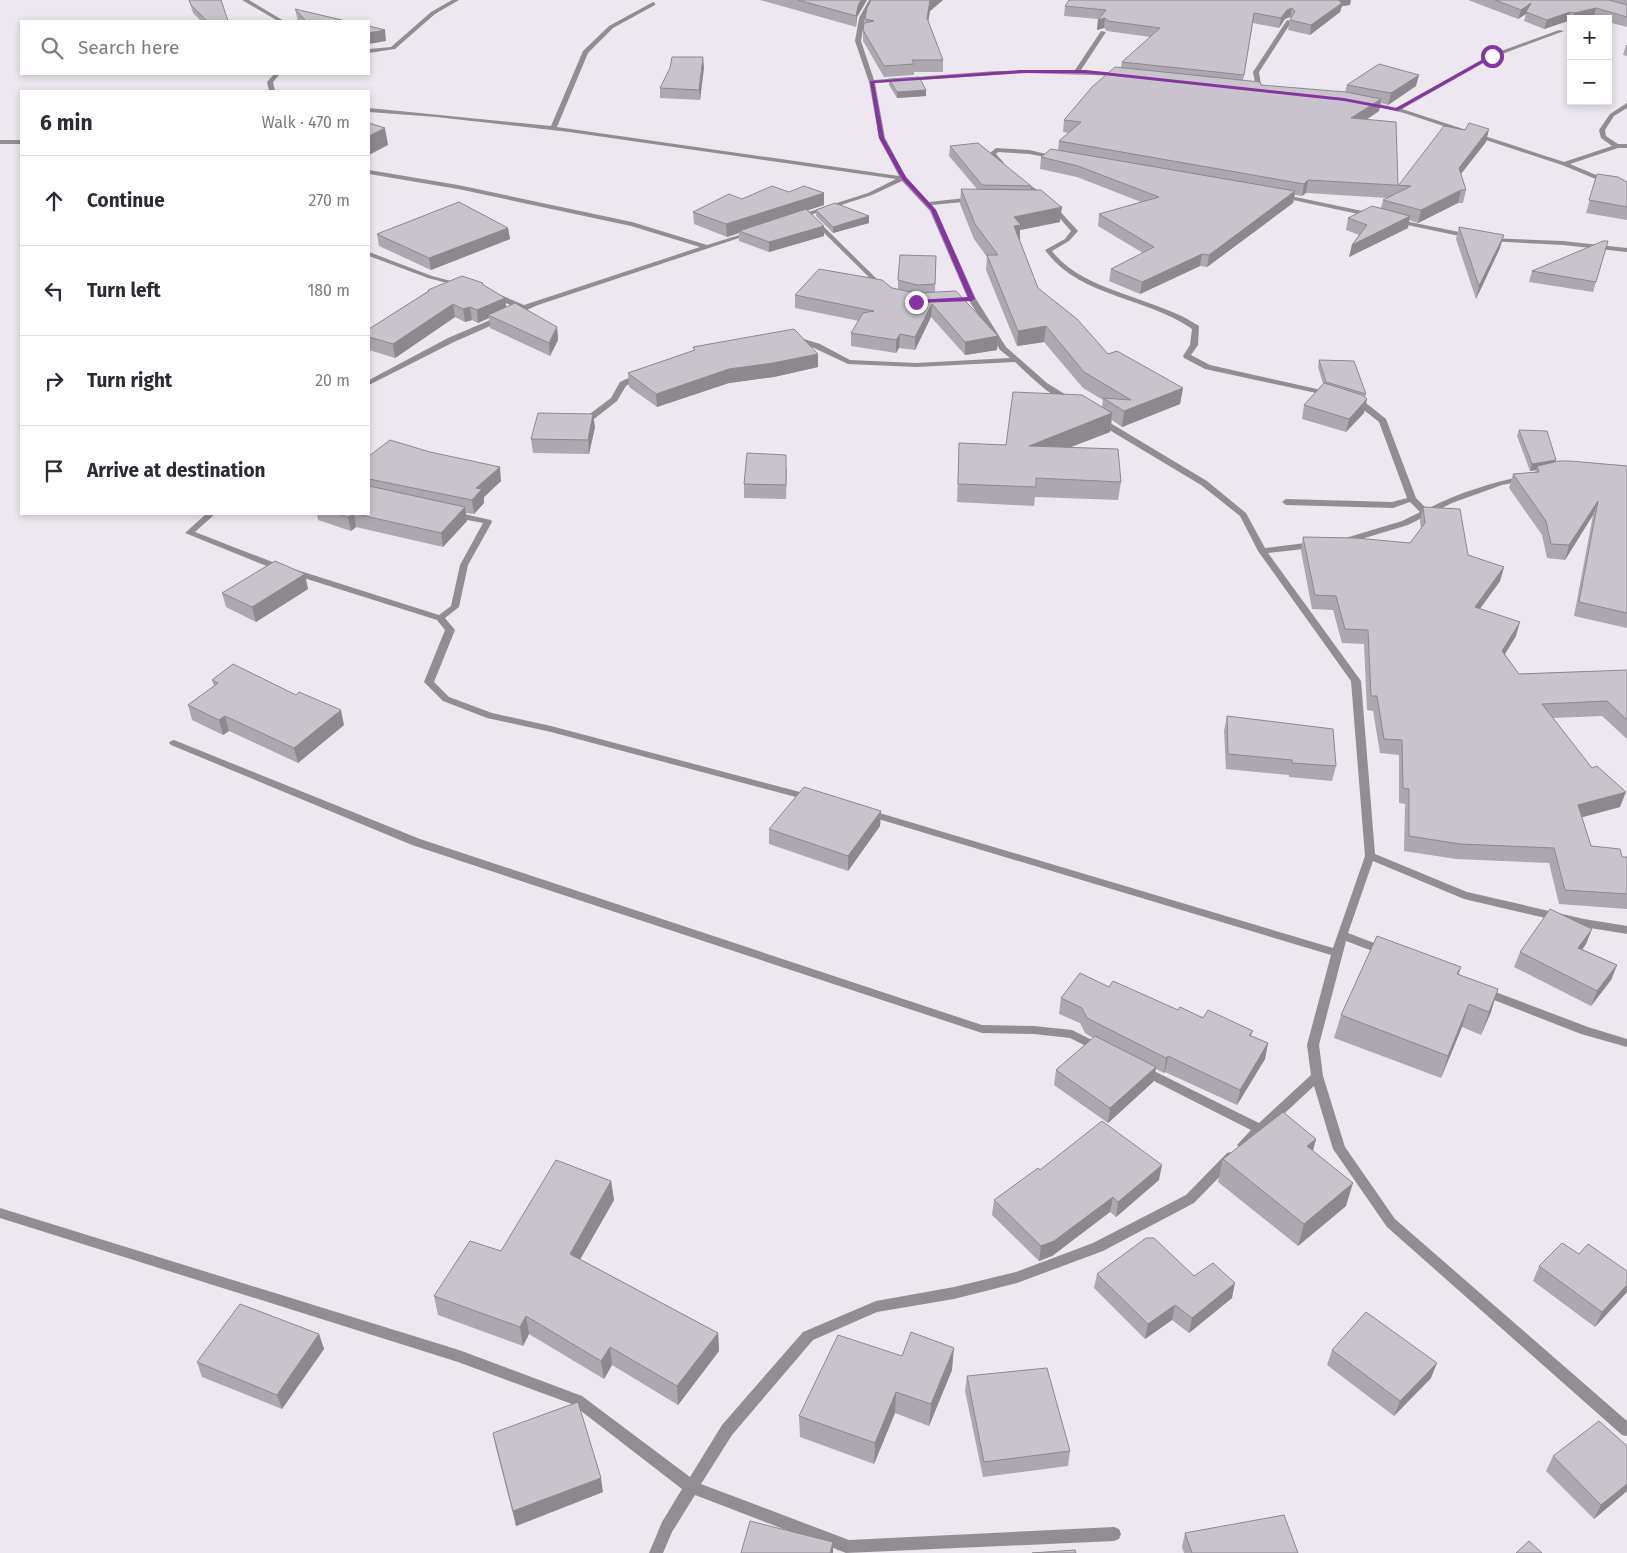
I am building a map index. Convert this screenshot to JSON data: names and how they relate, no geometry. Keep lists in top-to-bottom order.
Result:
{
  "page": {
    "map_buttons": ["+", "−"],
    "search": "Search here",
    "heading": ["6 min", "Walk · 470 m"],
    "list": [
      ["Continue", "270 m"],
      ["Turn left", "180 m"],
      ["Turn right", "20 m"],
      "Arrive at destination"
    ]
  }
}
